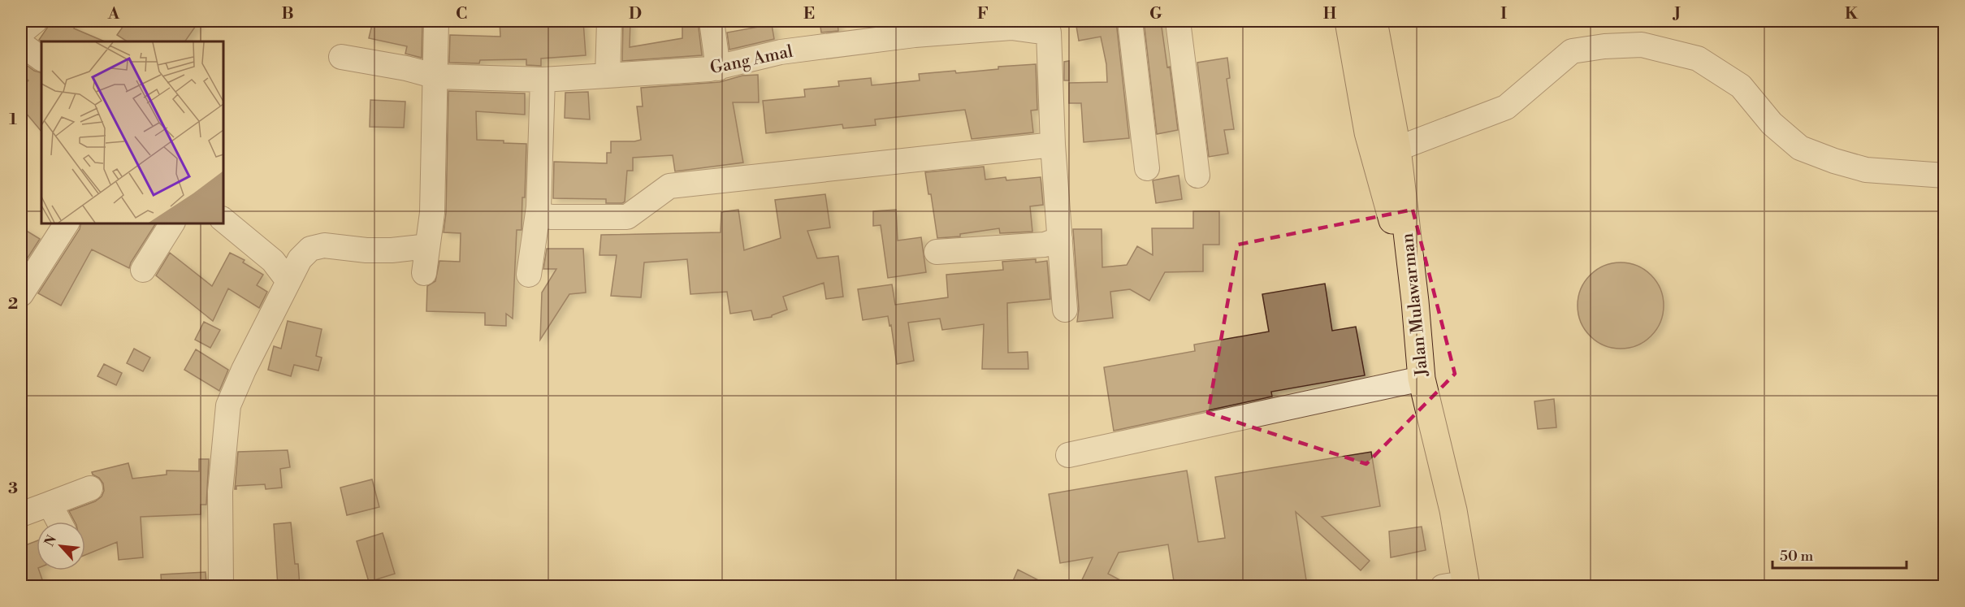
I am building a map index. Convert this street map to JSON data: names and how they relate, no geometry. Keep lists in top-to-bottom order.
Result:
{
  "streets": {
    "highway": ["Jalan Mulawarman"],
    "street": ["Gang Amal"]
  },
  "scale_bar": "50 m",
  "north": "top left",
  "grid": {
    "columns": [
      "A",
      "B",
      "C",
      "D",
      "E",
      "F",
      "G",
      "H",
      "I",
      "J",
      "K"
    ],
    "rows": ["1", "2", "3"]
  }
}
